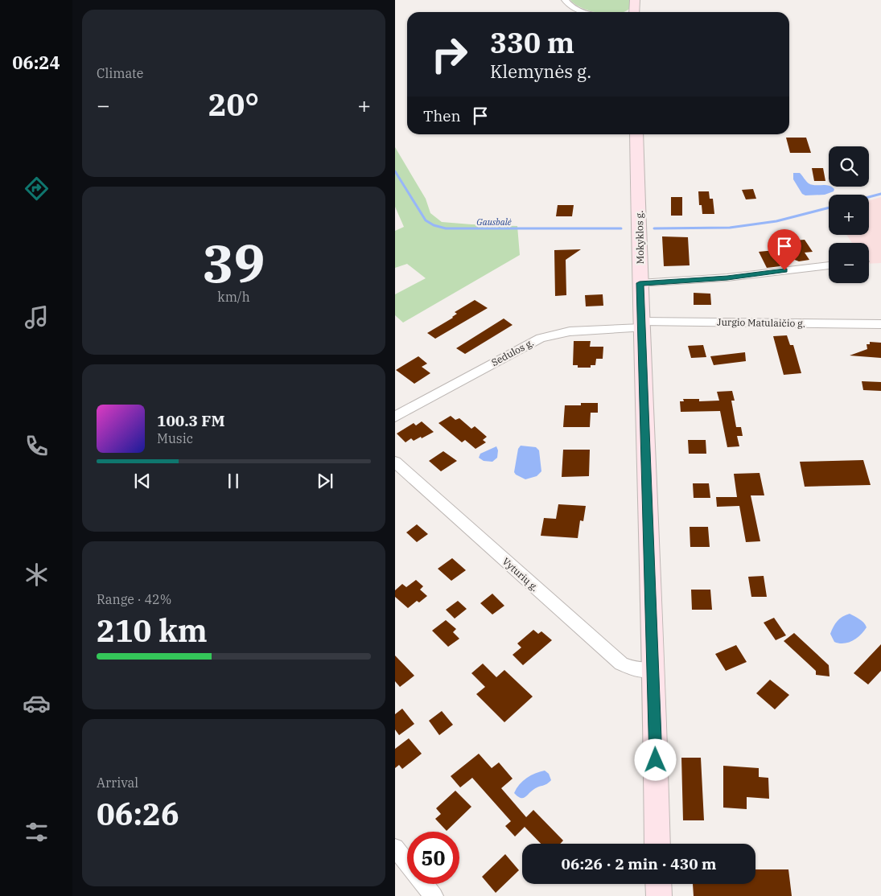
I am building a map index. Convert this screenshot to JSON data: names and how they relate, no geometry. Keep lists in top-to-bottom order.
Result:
{
  "streets": {
    "main road": ["Mokyklos g."],
    "street": ["Jurgio Matulaičio g.", "Sedulos g.", "Vyturių g."]
  },
  "crossings": [
    ["Mokyklos g.", "Jurgio Matulaičio g."],
    ["Mokyklos g.", "Sedulos g."],
    ["Mokyklos g.", "Vyturių g."],
    ["Jurgio Matulaičio g.", "Sedulos g."]
  ],
  "water": ["Gausbalė"],
  "page": {
    "tabs": "06:24",
    "tile": [
      "Climate",
      ["39", "km/h"],
      ["Range · 42%", "210 km"],
      ["Arrival", "06:26"]
    ],
    "turn": ["330 m", "Klemynės g."],
    "heat": ["−", "20°", "+"],
    "then": "Then",
    "map_buttons": ["+", "−"],
    "song": ["100.3 FM", "Music"],
    "limit": "50",
    "trip": "06:26 · 2 min · 430 m"
  }
}
